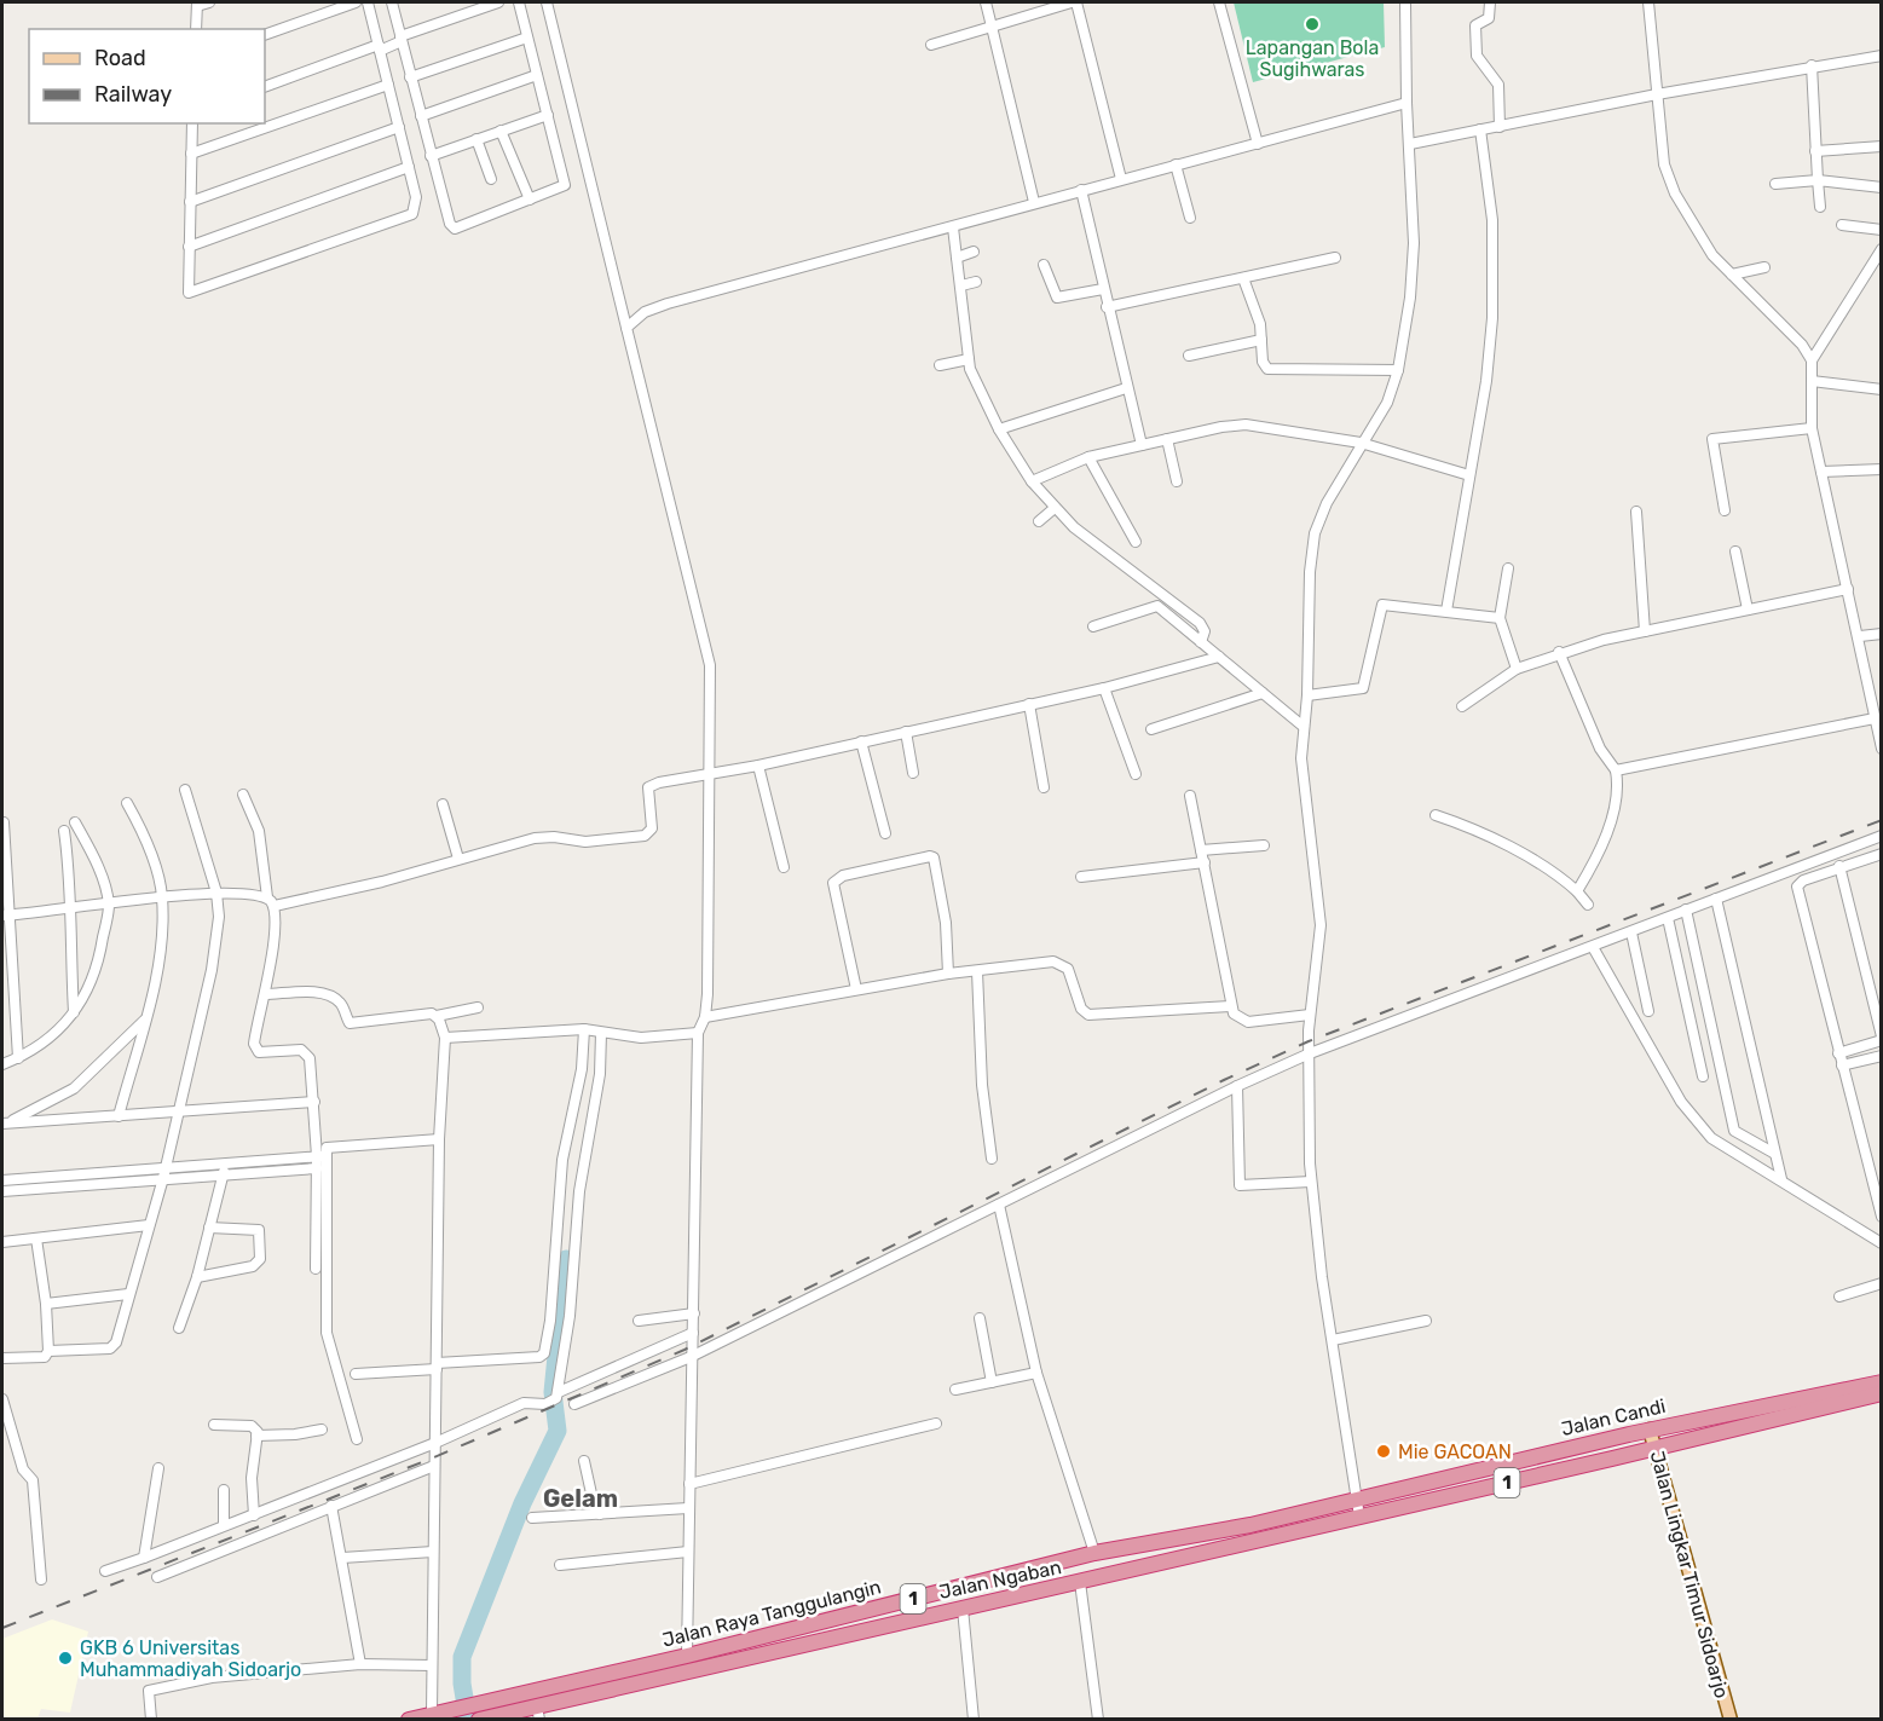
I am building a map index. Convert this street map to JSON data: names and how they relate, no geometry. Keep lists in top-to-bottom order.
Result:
{
  "streets": {
    "highway": [
      "Jalan Candi",
      "1",
      "Jalan Ngaban",
      "Jalan Raya Tanggulangin"
    ],
    "main road": ["Jalan Lingkar Timur Sidoarjo"]
  },
  "crossings": [
    ["Jalan Candi", "Jalan Lingkar Timur Sidoarjo"],
    ["Jalan Candi", "Jalan Ngaban"],
    ["Jalan Candi", "Jalan Raya Tanggulangin"]
  ],
  "districts": ["Gelam"],
  "places": ["Lapangan Bola Sugihwaras", "Mie GACOAN", "GKB 6 Universitas Muhammadiyah Sidoarjo"],
  "legend": ["Road", "Railway"]
}
